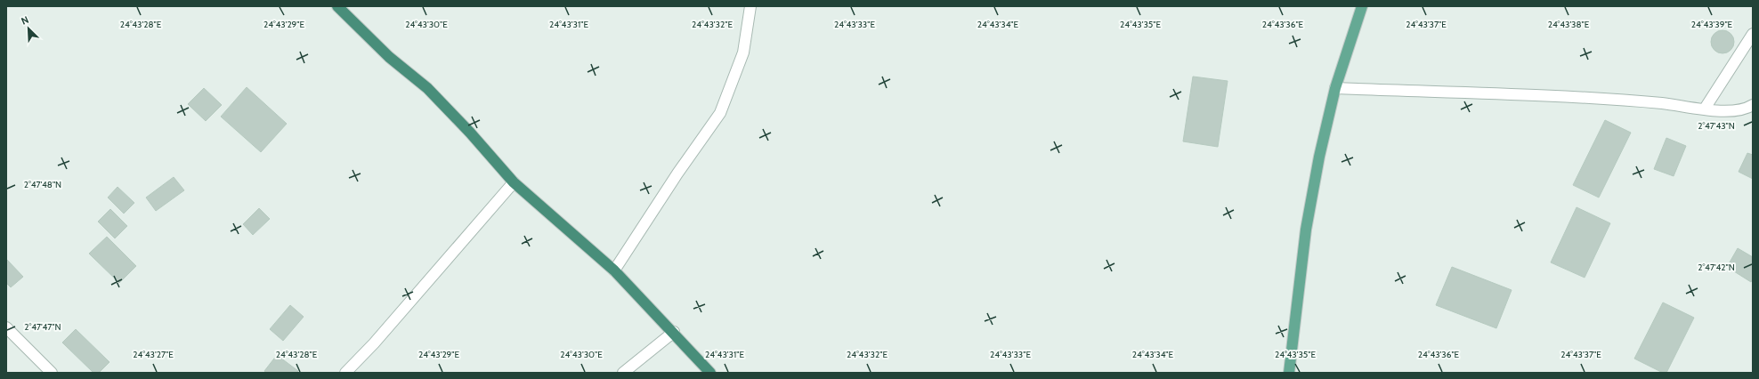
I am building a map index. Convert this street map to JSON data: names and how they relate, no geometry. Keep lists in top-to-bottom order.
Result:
{
  "north": "top left",
  "coordinates": [
    "24°43'29\"E",
    "24°43'30\"E",
    "24°43'31\"E",
    "24°43'34\"E",
    "24°43'35\"E",
    "24°43'37\"E",
    "24°43'38\"E",
    "24°43'39\"E",
    "24°43'28\"E",
    "24°43'32\"E",
    "24°43'33\"E",
    "24°43'36\"E",
    "2°47'43\"N",
    "2°47'48\"N",
    "2°47'42\"N",
    "2°47'47\"N",
    "24°43'27\"E"
  ]
}
